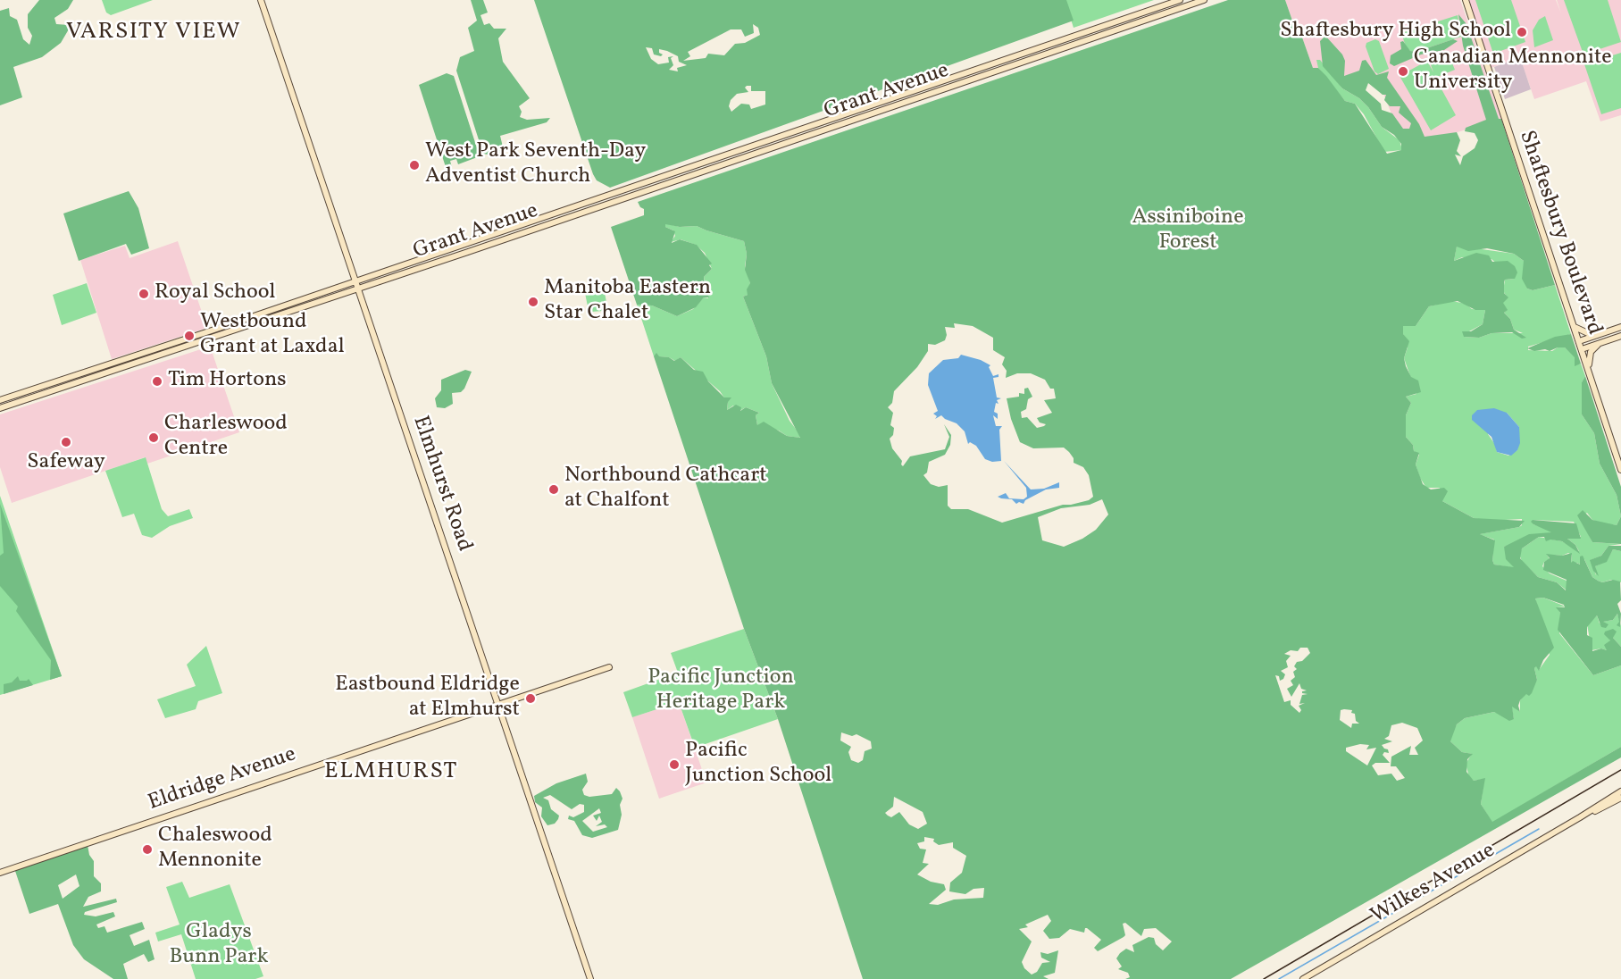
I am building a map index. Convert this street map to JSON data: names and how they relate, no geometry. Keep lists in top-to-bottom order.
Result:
{
  "streets": {
    "main road": [
      "Grant Avenue",
      "Shaftesbury Boulevard",
      "Elmhurst Road",
      "Eldridge Avenue",
      "Wilkes Avenue"
    ]
  },
  "crossings": [
    ["Grant Avenue", "Elmhurst Road"],
    ["Elmhurst Road", "Eldridge Avenue"]
  ],
  "districts": ["VARSITY VIEW", "ELMHURST"],
  "parks": ["Assiniboine Forest", "Pacific Junction Heritage Park", "Gladys Bunn Park"],
  "places": [
    "Shaftesbury High School",
    "Canadian Mennonite University",
    "West Park Seventh-Day Adventist Church",
    "Royal School",
    "Manitoba Eastern Star Chalet",
    "Westbound Grant at Laxdal",
    "Tim Hortons",
    "Charleswood Centre",
    "Safeway",
    "Northbound Cathcart at Chalfont",
    "Eastbound Eldridge at Elmhurst",
    "Pacific Junction School",
    "Chaleswood Mennonite"
  ]
}
